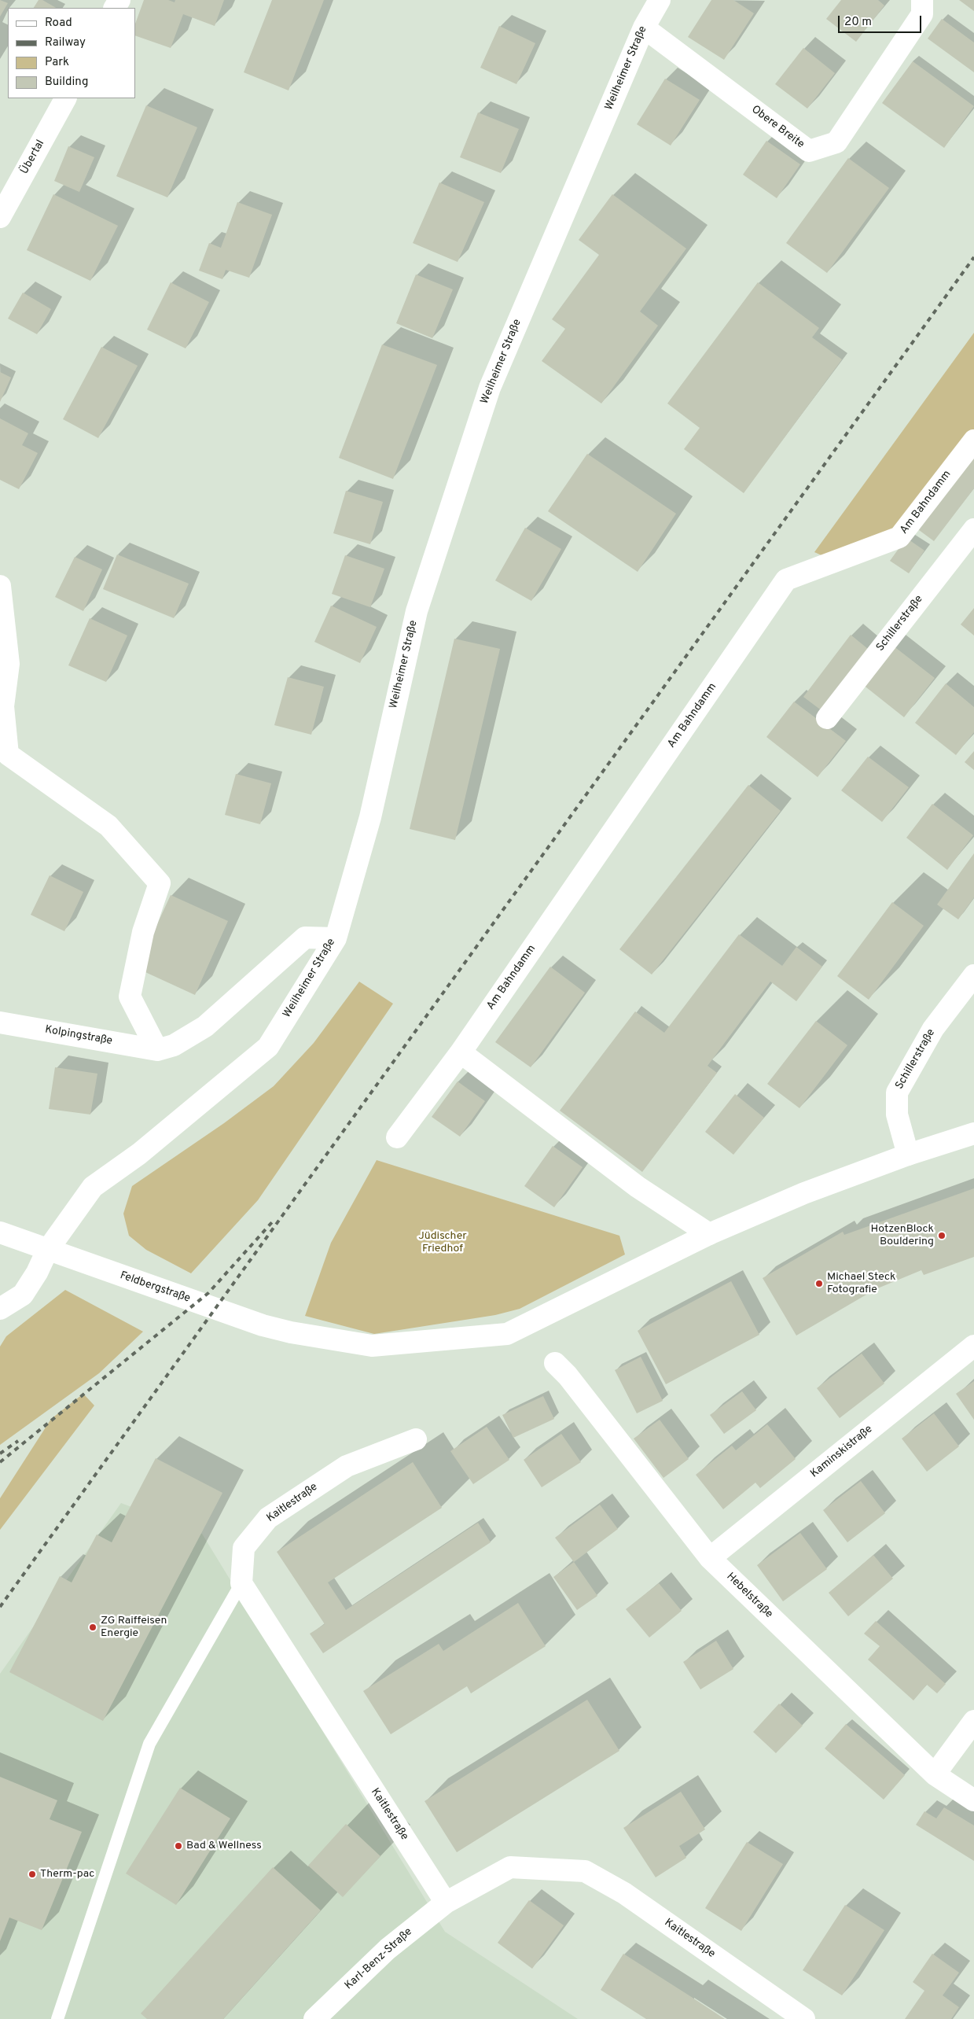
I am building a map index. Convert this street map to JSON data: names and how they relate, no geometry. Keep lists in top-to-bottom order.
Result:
{
  "streets": {
    "street": [
      "Weilheimer Straße",
      "Obere Breite",
      "Übertal",
      "Am Bahndamm",
      "Schillerstraße",
      "Kolpingstraße",
      "Feldbergstraße",
      "Kaminskistraße",
      "Kaitlestraße",
      "Hebelstraße",
      "Karl-Benz-Straße"
    ]
  },
  "crossings": [
    ["Weilheimer Straße", "Obere Breite"],
    ["Weilheimer Straße", "Feldbergstraße"],
    ["Schillerstraße", "Feldbergstraße"],
    ["Kaminskistraße", "Hebelstraße"],
    ["Kaitlestraße", "Karl-Benz-Straße"]
  ],
  "parks": ["Jüdischer Friedhof"],
  "places": [
    "HotzenBlock Bouldering",
    "Michael Steck Fotografie",
    "ZG Raiffeisen Energie",
    "Bad & Wellness",
    "Therm-pac"
  ],
  "legend": [
    "Road",
    "Railway",
    "Park",
    "Building"
  ],
  "scale_bar": "20 m"
}
